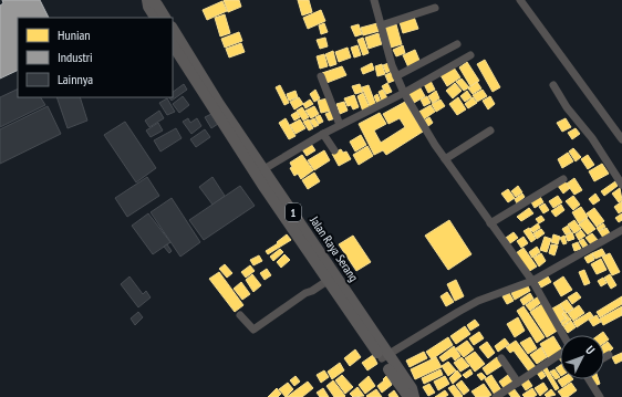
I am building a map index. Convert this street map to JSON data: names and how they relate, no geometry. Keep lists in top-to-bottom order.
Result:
{
  "streets": {
    "highway": ["1", "Jalan Raya Serang"]
  },
  "legend": ["Hunian", "Industri", "Lainnya"],
  "north": "top right"
}
